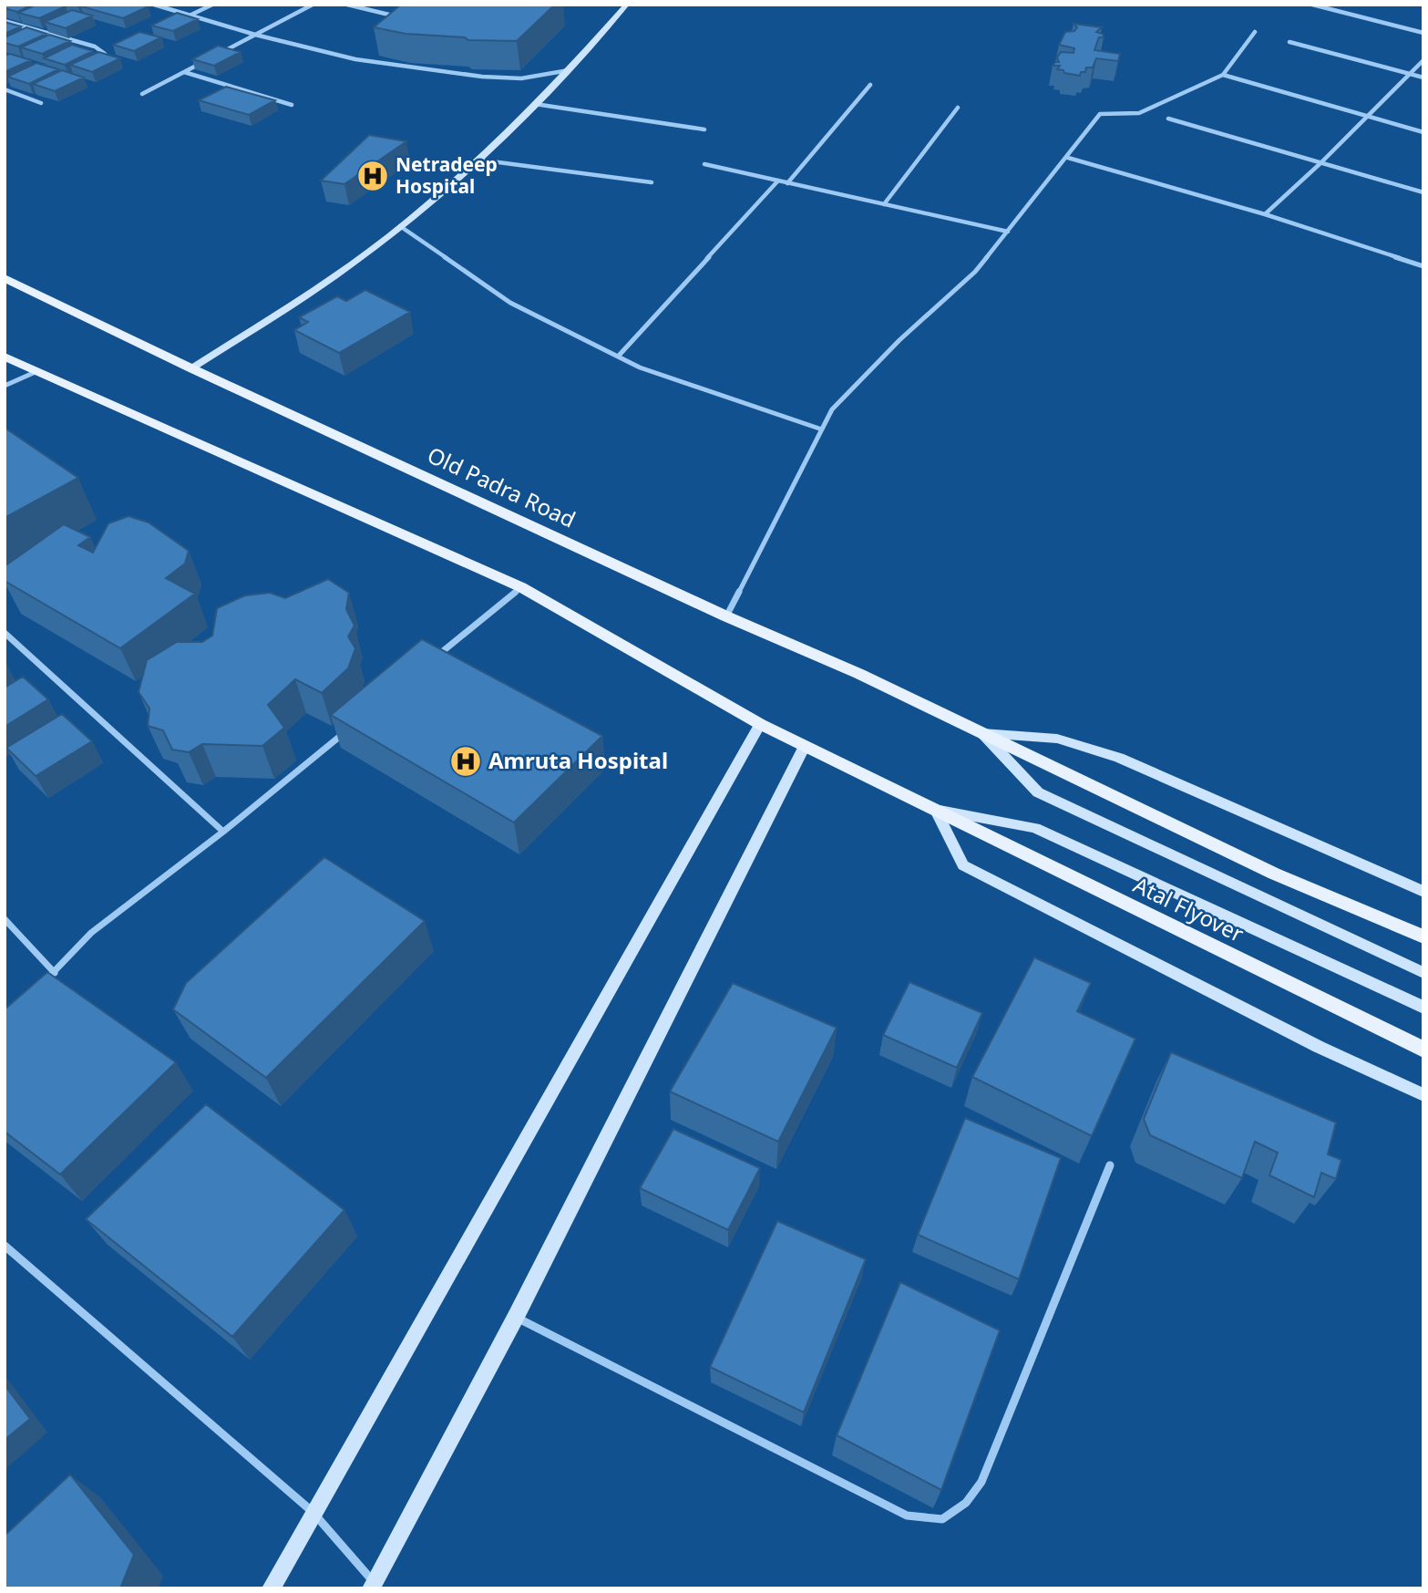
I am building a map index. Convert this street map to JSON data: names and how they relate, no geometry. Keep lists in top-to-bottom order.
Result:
{
  "streets": {
    "main road": ["Old Padra Road", "Atal Flyover"]
  },
  "places": {
    "hospital": ["Netradeep Hospital", "Amruta Hospital"]
  }
}
